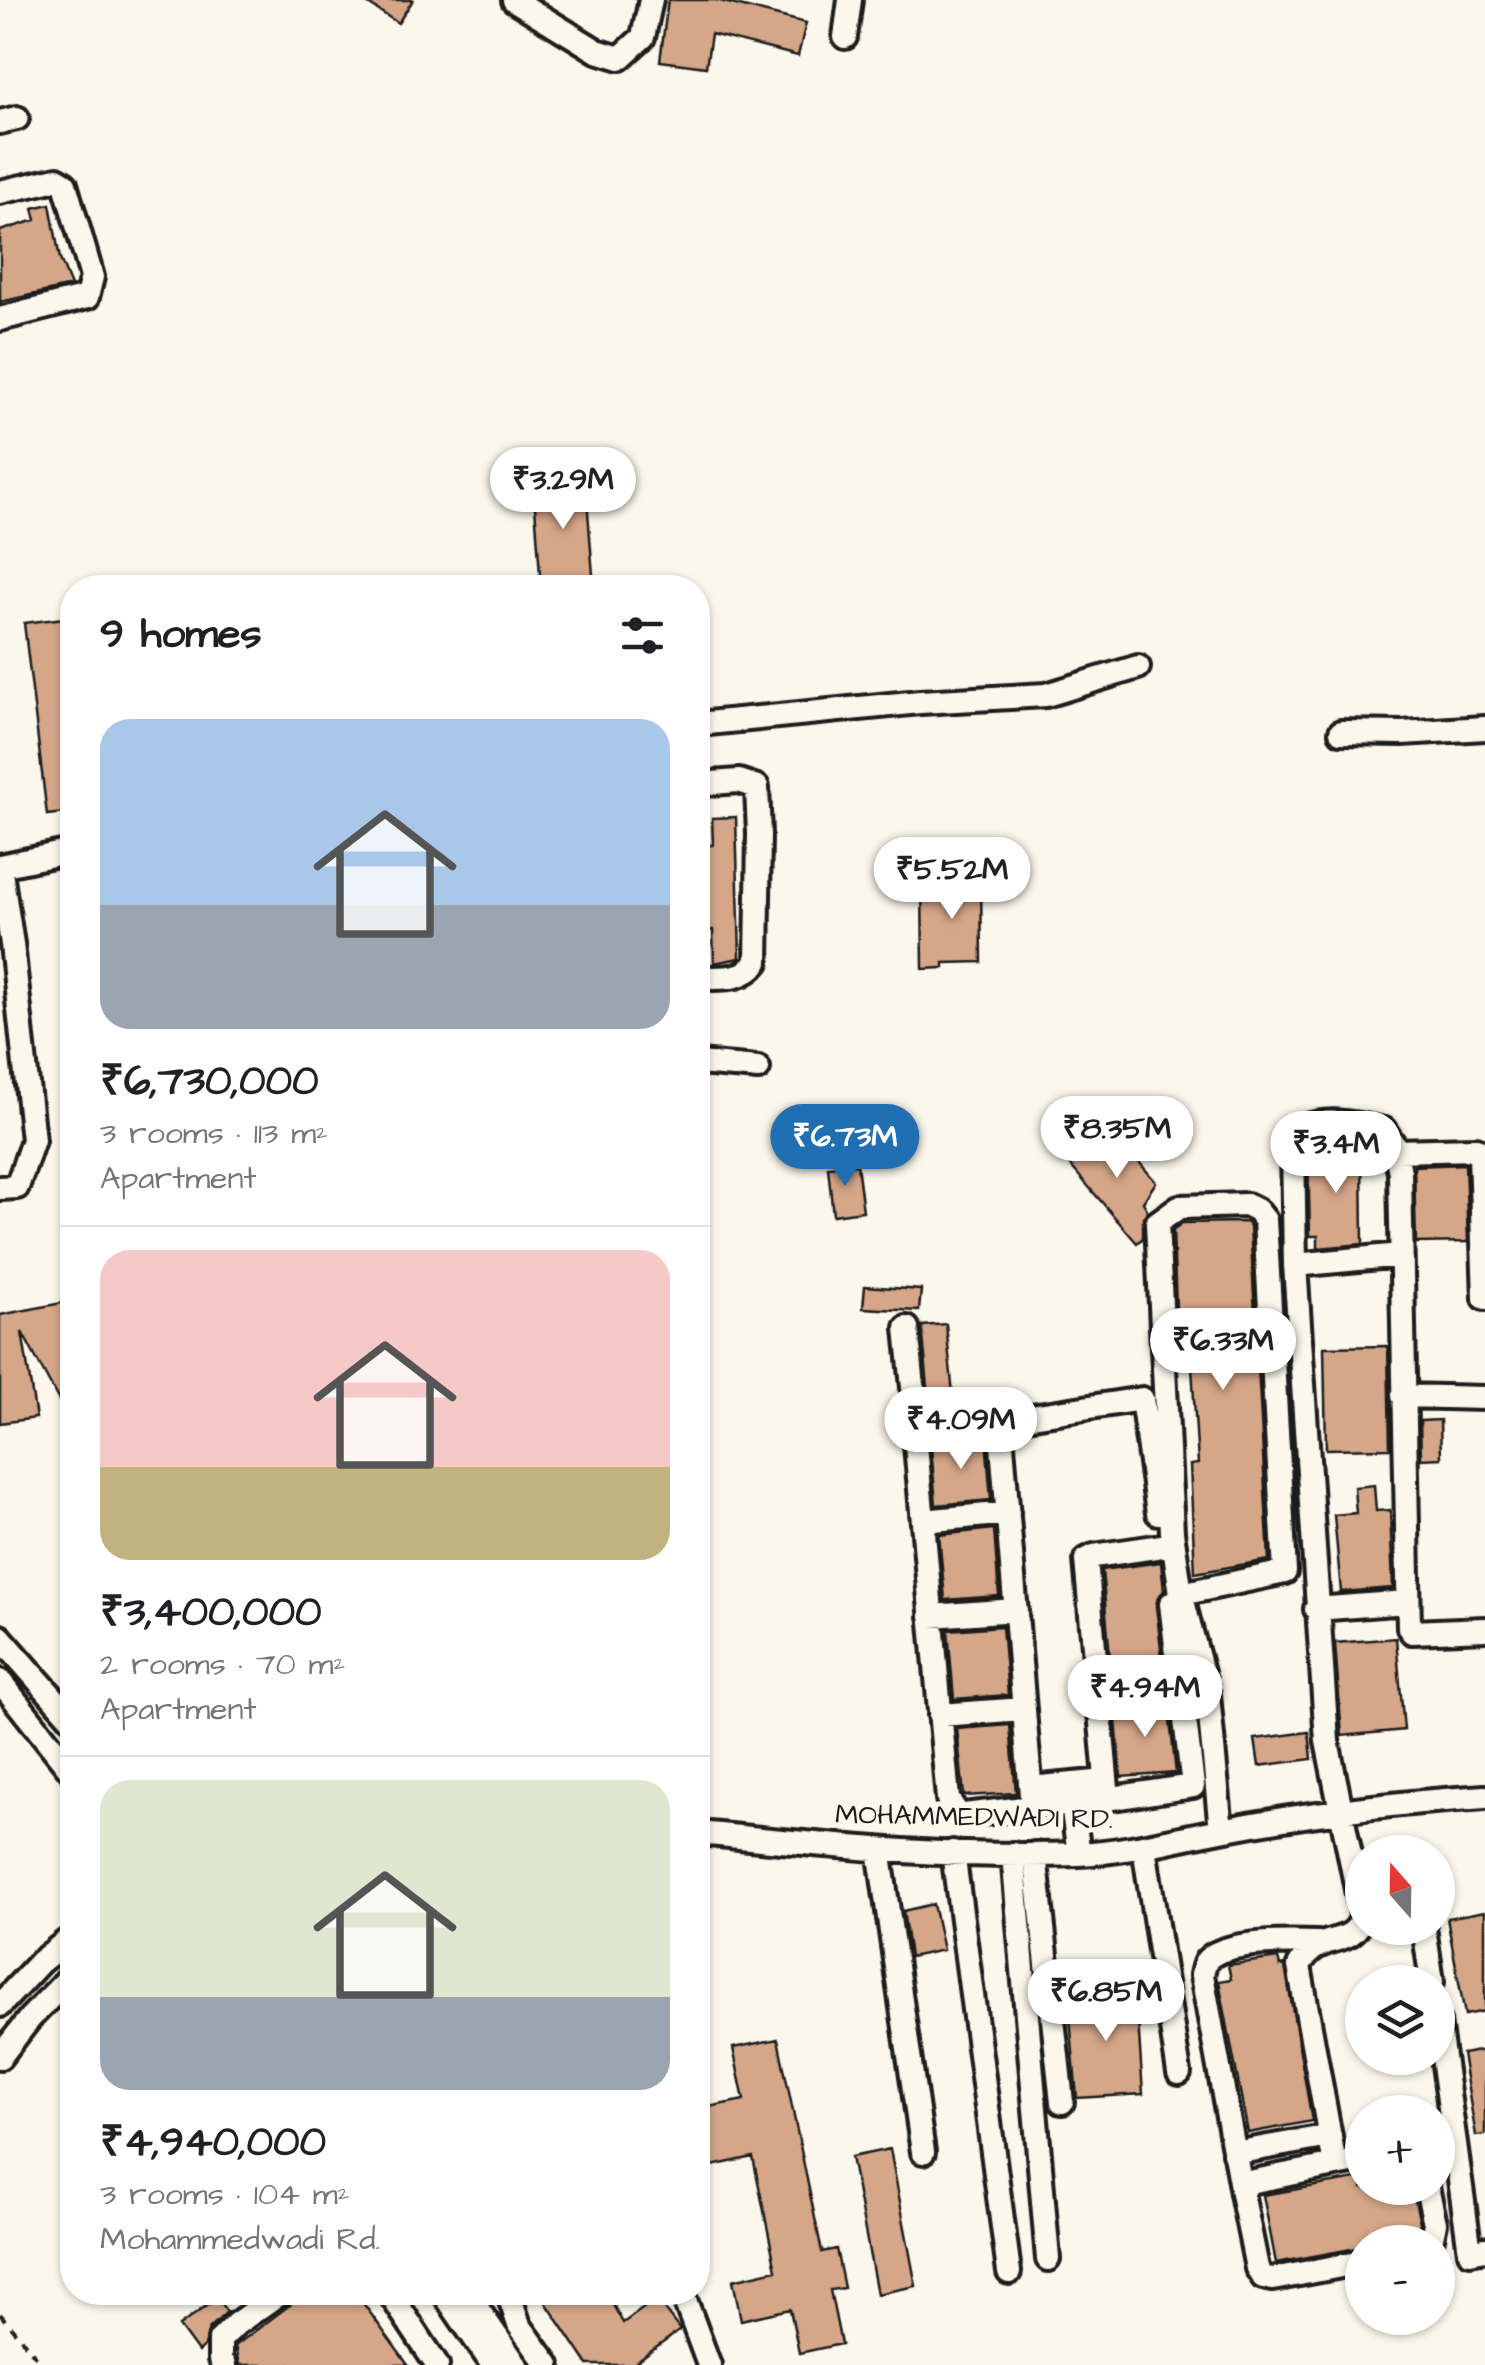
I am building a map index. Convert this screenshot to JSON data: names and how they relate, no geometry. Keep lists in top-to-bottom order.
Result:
{
  "streets": {
    "street": ["MOHAMMEDWADI RD."]
  },
  "north": "top",
  "page": {
    "price": [
      "₹3.29M",
      "₹5.52M",
      "₹8.35M",
      "₹6.73M",
      "₹3.4M",
      "₹6.33M",
      "₹4.09M",
      "₹4.94M",
      "₹6.85M"
    ],
    "heading": "9 homes",
    "list": [
      {
        "name": "₹6,730,000",
        "note": "3 rooms · 113 m² · Apartment"
      },
      {
        "name": "₹3,400,000",
        "note": "2 rooms · 70 m² · Apartment"
      },
      {
        "name": "₹4,940,000",
        "note": "3 rooms · 104 m² · Mohammedwadi Rd."
      }
    ],
    "map_buttons": ["+", "−"]
  }
}
